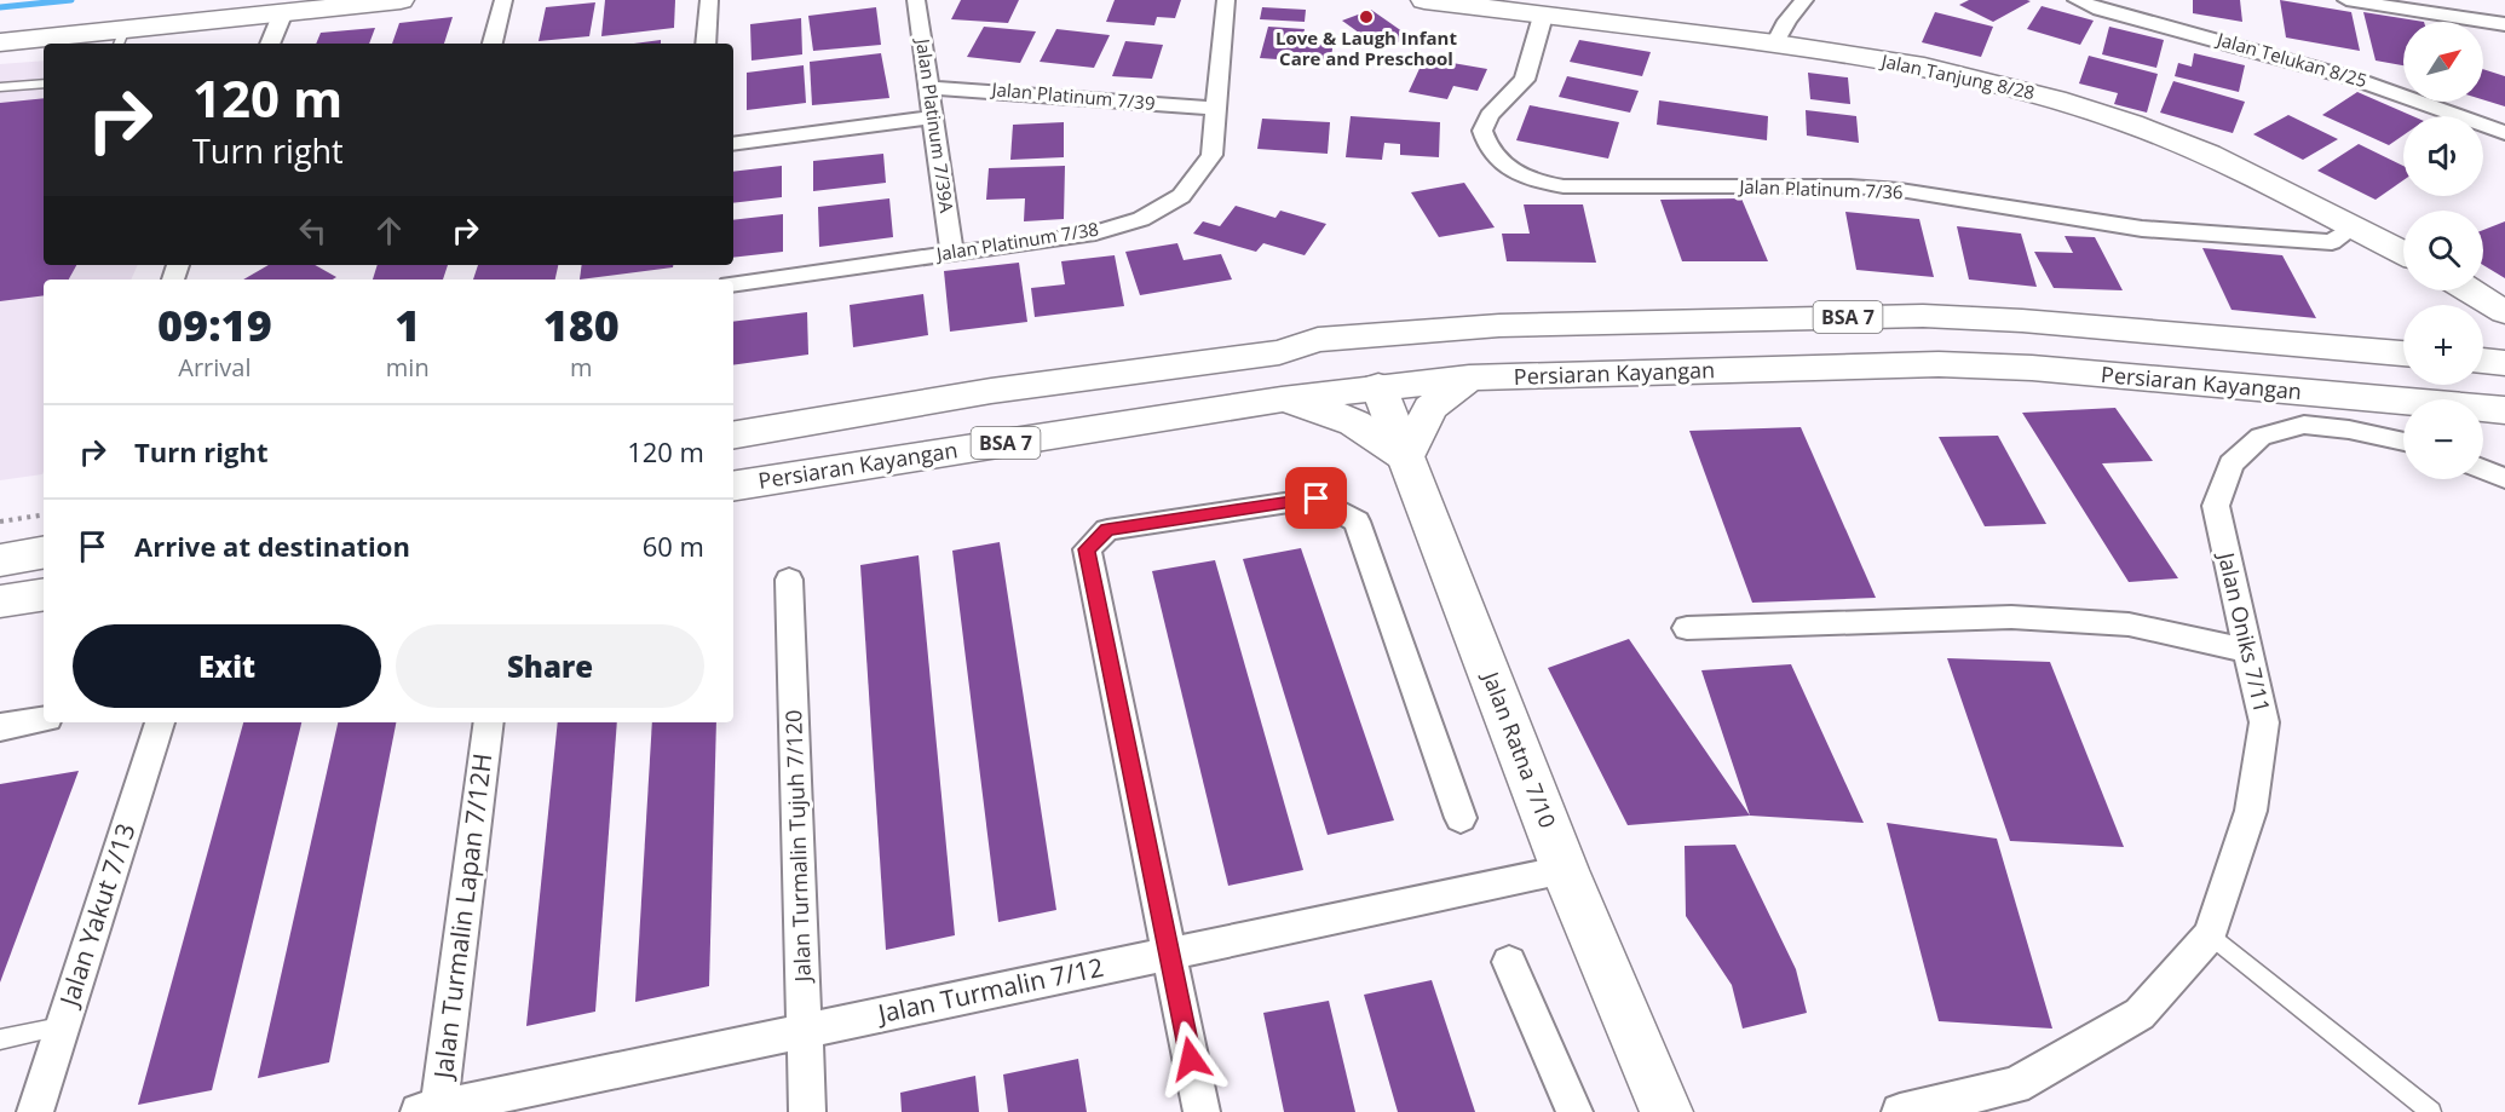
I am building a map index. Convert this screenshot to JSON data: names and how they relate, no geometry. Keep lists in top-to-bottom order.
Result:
{
  "streets": {
    "main road": [
      "Jalan Tanjung 8/28",
      "BSA 7",
      "Persiaran Kayangan",
      "Jalan Ratna 7/10"
    ],
    "street": [
      "Jalan Telukan 8/25",
      "Jalan Platinum 7/39",
      "Jalan Platinum 7/39A",
      "Jalan Platinum 7/36",
      "Jalan Platinum 7/38",
      "Jalan Oniks 7/11",
      "Jalan Turmalin Tujuh 7/120",
      "Jalan Yakut 7/13",
      "Jalan Turmalin Lapan 7/12H",
      "Jalan Turmalin 7/12"
    ]
  },
  "crossings": [
    ["Jalan Tanjung 8/28", "Jalan Platinum 7/36"],
    ["Jalan Platinum 7/39", "Jalan Platinum 7/39A"],
    ["Jalan Platinum 7/39", "Jalan Platinum 7/38"],
    ["Jalan Platinum 7/39A", "Jalan Platinum 7/38"],
    ["Persiaran Kayangan", "Jalan Ratna 7/10"],
    ["Jalan Ratna 7/10", "Jalan Turmalin 7/12"],
    ["Jalan Turmalin Tujuh 7/120", "Jalan Turmalin 7/12"],
    ["Jalan Turmalin Lapan 7/12H", "Jalan Turmalin 7/12"]
  ],
  "places": ["Love & Laugh Infant Care and Preschool"],
  "north": "top right",
  "page": {
    "map_buttons": ["+", "−"],
    "turn": ["120 m", "Turn right"],
    "eta": [
      "09:19",
      "Arrival",
      "1",
      "min",
      "180",
      "m"
    ],
    "list": [
      {
        "name": "Turn right",
        "value": "120 m"
      },
      {
        "name": "Arrive at destination",
        "value": "60 m"
      }
    ],
    "buttons": ["Exit", "Share"]
  }
}
